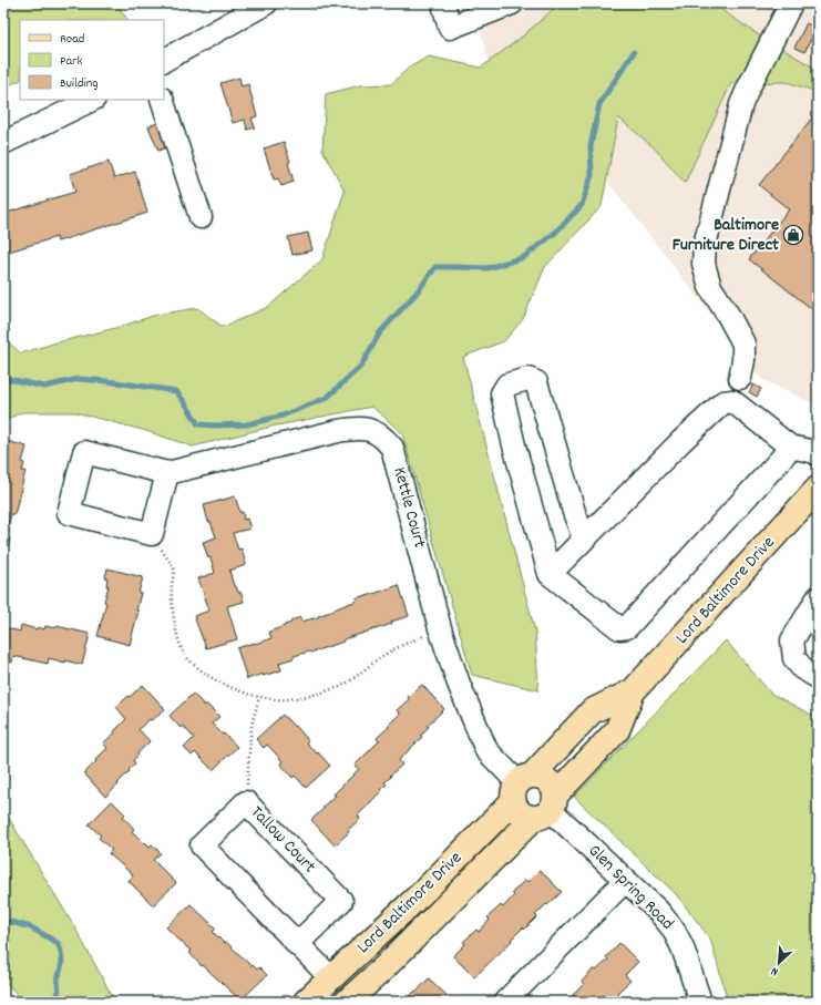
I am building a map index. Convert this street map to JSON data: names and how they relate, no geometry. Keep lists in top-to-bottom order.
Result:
{
  "streets": {
    "main road": ["Lord Baltimore Drive"],
    "street": ["Kettle Court", "Tallow Court", "Glen Spring Road"]
  },
  "crossings": [
    ["Kettle Court", "Lord Baltimore Drive"],
    ["Kettle Court", "Glen Spring Road"],
    ["Lord Baltimore Drive", "Tallow Court"],
    ["Lord Baltimore Drive", "Glen Spring Road"]
  ],
  "places": {
    "shop": ["Baltimore Furniture Direct"]
  },
  "legend": ["Road", "Park", "Building"],
  "north": "bottom left"
}
